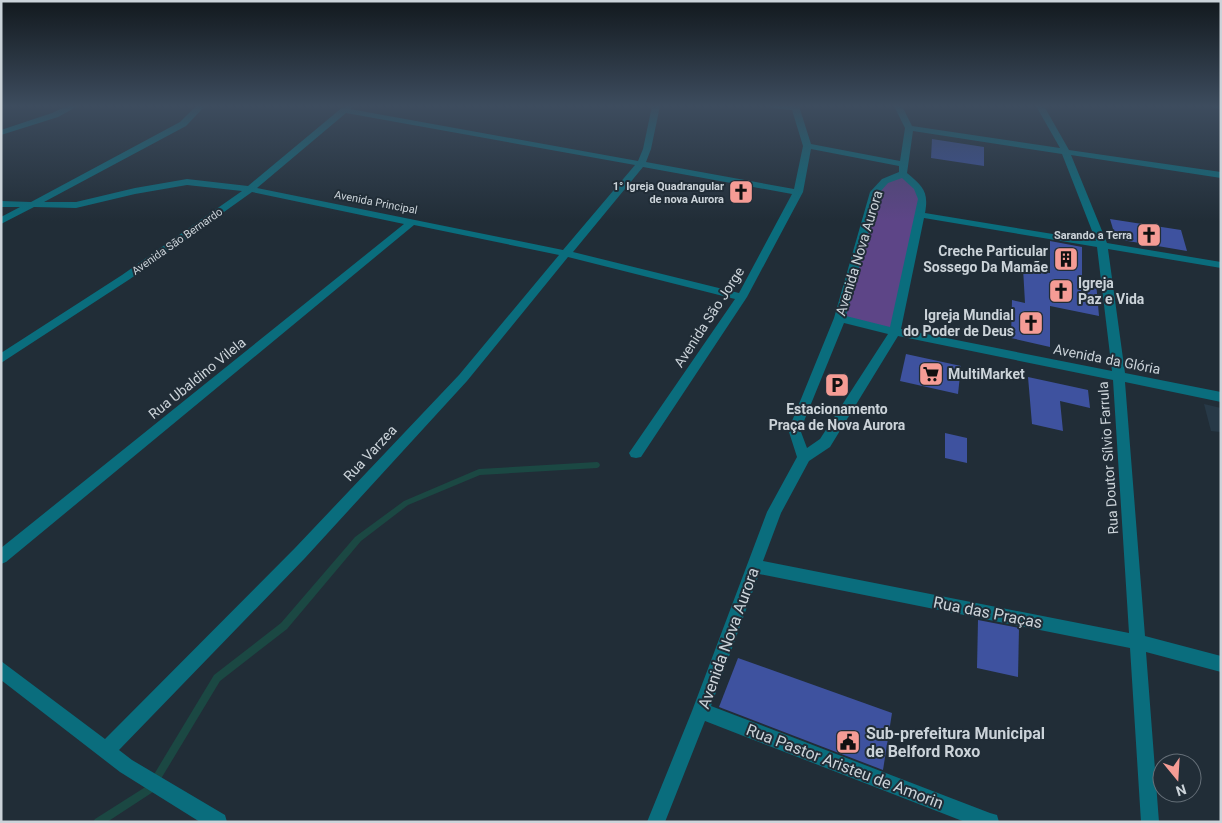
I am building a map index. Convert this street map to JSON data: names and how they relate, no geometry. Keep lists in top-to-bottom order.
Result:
{
  "streets": {
    "street": [
      "Avenida Principal",
      "Avenida São Bernardo",
      "Avenida Nova Aurora",
      "Avenida São Jorge",
      "Avenida da Glória",
      "Rua Ubaldino Vilela",
      "Rua Varzea",
      "Rua Doutor Sílvio Farrula",
      "Rua das Praças",
      "Rua Pastor Aristeu de Amorin"
    ]
  },
  "crossings": [
    ["Avenida Principal", "Avenida São Bernardo"],
    ["Avenida Principal", "Avenida São Jorge"],
    ["Avenida Principal", "Rua Ubaldino Vilela"],
    ["Avenida Principal", "Rua Varzea"],
    ["Avenida Nova Aurora", "Avenida da Glória"],
    ["Avenida Nova Aurora", "Rua das Praças"],
    ["Avenida Nova Aurora", "Rua Pastor Aristeu de Amorin"],
    ["Avenida da Glória", "Rua Doutor Sílvio Farrula"],
    ["Rua Doutor Sílvio Farrula", "Rua das Praças"]
  ],
  "places": {
    "church": [
      "1° Igreja Quadrangular de nova Aurora",
      "Sarando a Terra",
      "Igreja Paz e Vida",
      "Igreja Mundial do Poder de Deus"
    ],
    "building": ["Creche Particular Sossego Da Mamãe"],
    "supermarket": ["MultiMarket"],
    "parking": ["Estacionamento Praça de Nova Aurora"],
    "public building": ["Sub-prefeitura Municipal de Belford Roxo"]
  },
  "north": "bottom"
}
